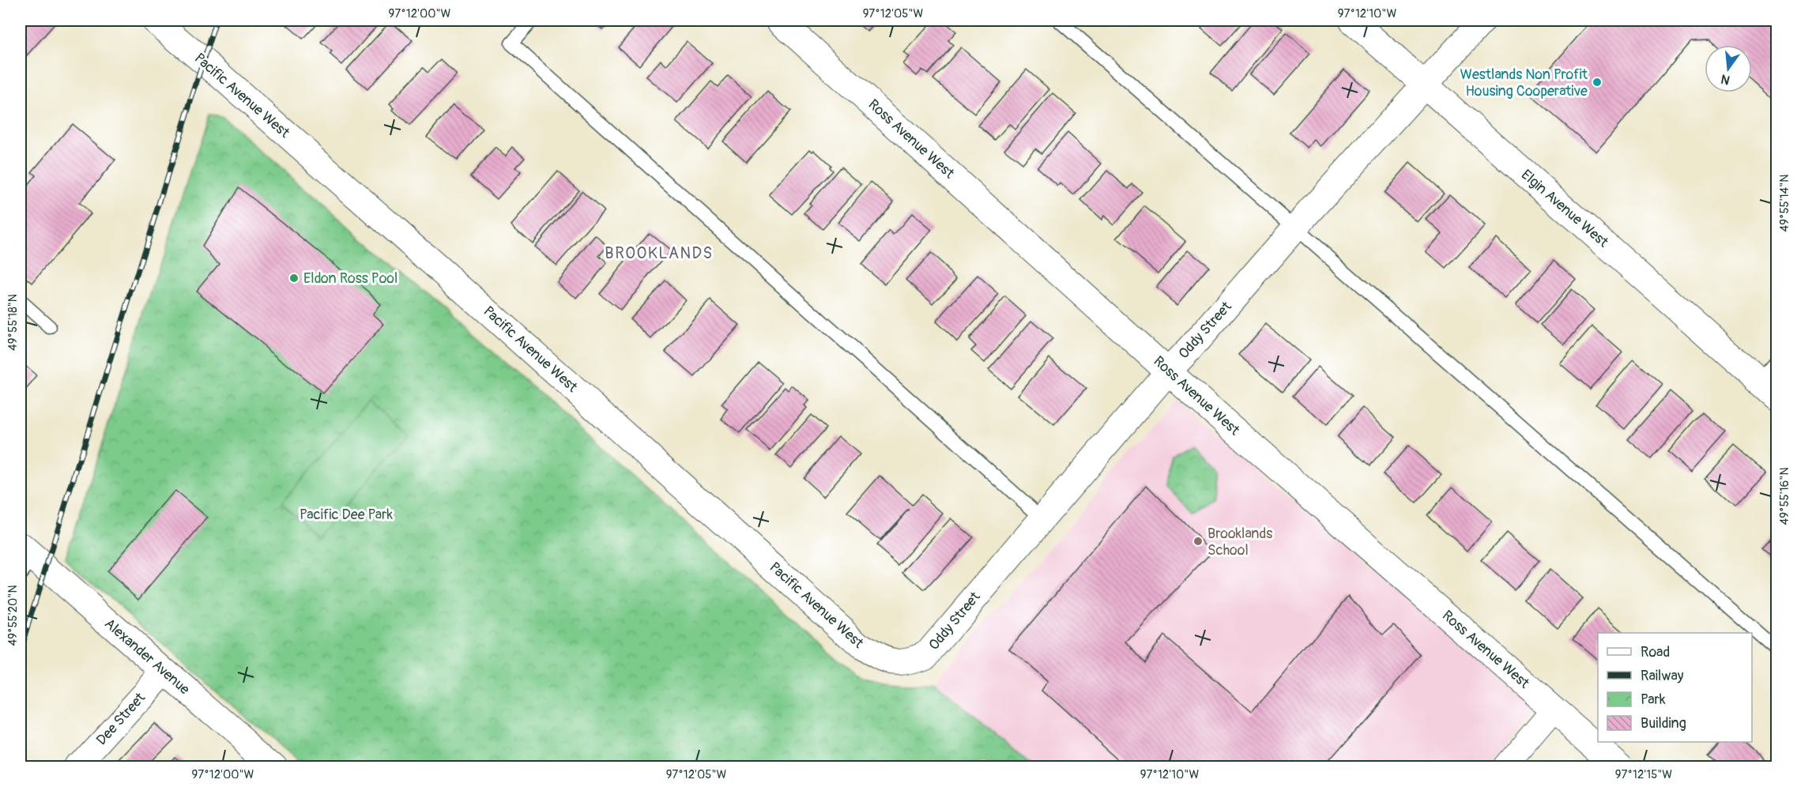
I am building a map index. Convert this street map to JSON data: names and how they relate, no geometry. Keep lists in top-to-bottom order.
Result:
{
  "streets": {
    "street": [
      "Pacific Avenue West",
      "Ross Avenue West",
      "Elgin Avenue West",
      "Oddy Street",
      "Alexander Avenue",
      "Dee Street"
    ]
  },
  "crossings": [
    ["Pacific Avenue West", "Oddy Street"],
    ["Ross Avenue West", "Oddy Street"],
    ["Elgin Avenue West", "Oddy Street"],
    ["Alexander Avenue", "Dee Street"]
  ],
  "districts": ["BROOKLANDS"],
  "parks": ["Pacific Dee Park"],
  "places": ["Westlands Non Profit Housing Cooperative", "Eldon Ross Pool", "Brooklands School"],
  "legend": [
    "Road",
    "Railway",
    "Park",
    "Building"
  ],
  "north": "bottom",
  "coordinates": [
    "97°12'00\"W",
    "97°12'05\"W",
    "97°12'10\"W",
    "49°55'14\"N",
    "49°55'18\"N",
    "49°55'16\"N",
    "49°55'20\"N",
    "97°12'15\"W"
  ]
}
